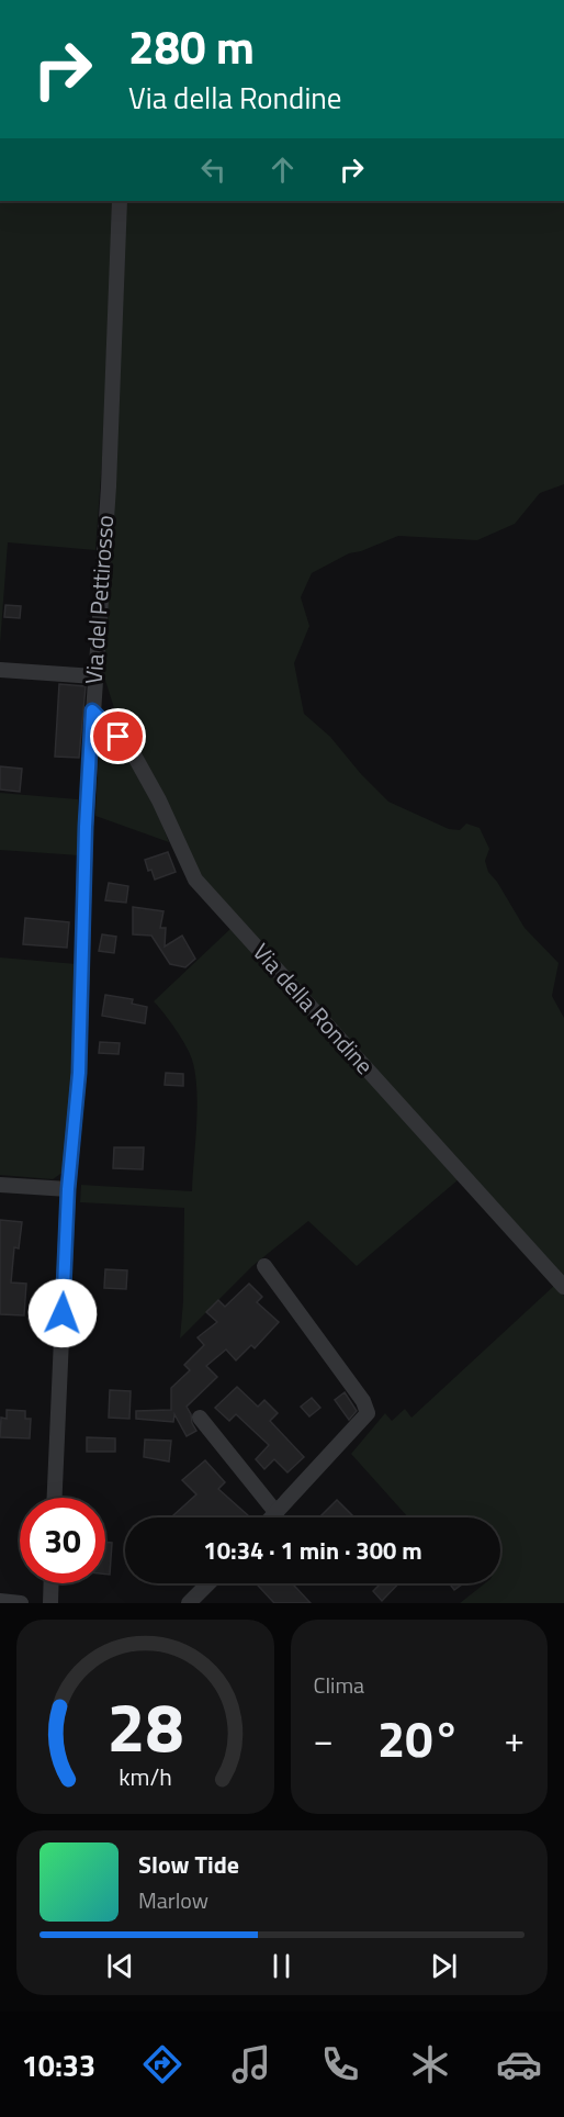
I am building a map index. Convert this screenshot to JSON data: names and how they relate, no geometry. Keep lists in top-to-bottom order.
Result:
{
  "streets": {
    "street": ["Via del Pettirosso", "Via della Rondine"]
  },
  "crossings": [
    ["Via del Pettirosso", "Via della Rondine"]
  ],
  "page": {
    "turn": ["280 m", "Via della Rondine"],
    "limit": "30",
    "trip": "10:34 · 1 min · 300 m",
    "tile": "Clima",
    "heat": ["−", "20°", "+"],
    "song": ["Slow Tide", "Marlow"],
    "tabs": "10:33",
    "gauge": ["28", "km/h"]
  }
}
